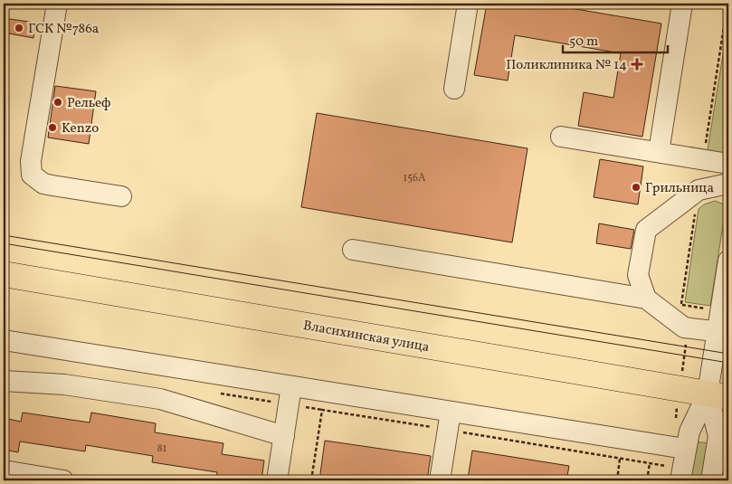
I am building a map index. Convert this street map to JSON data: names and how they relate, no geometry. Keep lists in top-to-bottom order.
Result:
{
  "streets": {
    "highway": ["Власихинская улица"]
  },
  "places": {
    "other": [
      "ГСК №786а",
      "Рельеф",
      "Kenzo",
      "Грильница"
    ],
    "health": ["Поликлиника № 14"]
  },
  "house_numbers": ["156А", "81"],
  "scale_bar": "50 m"
}
